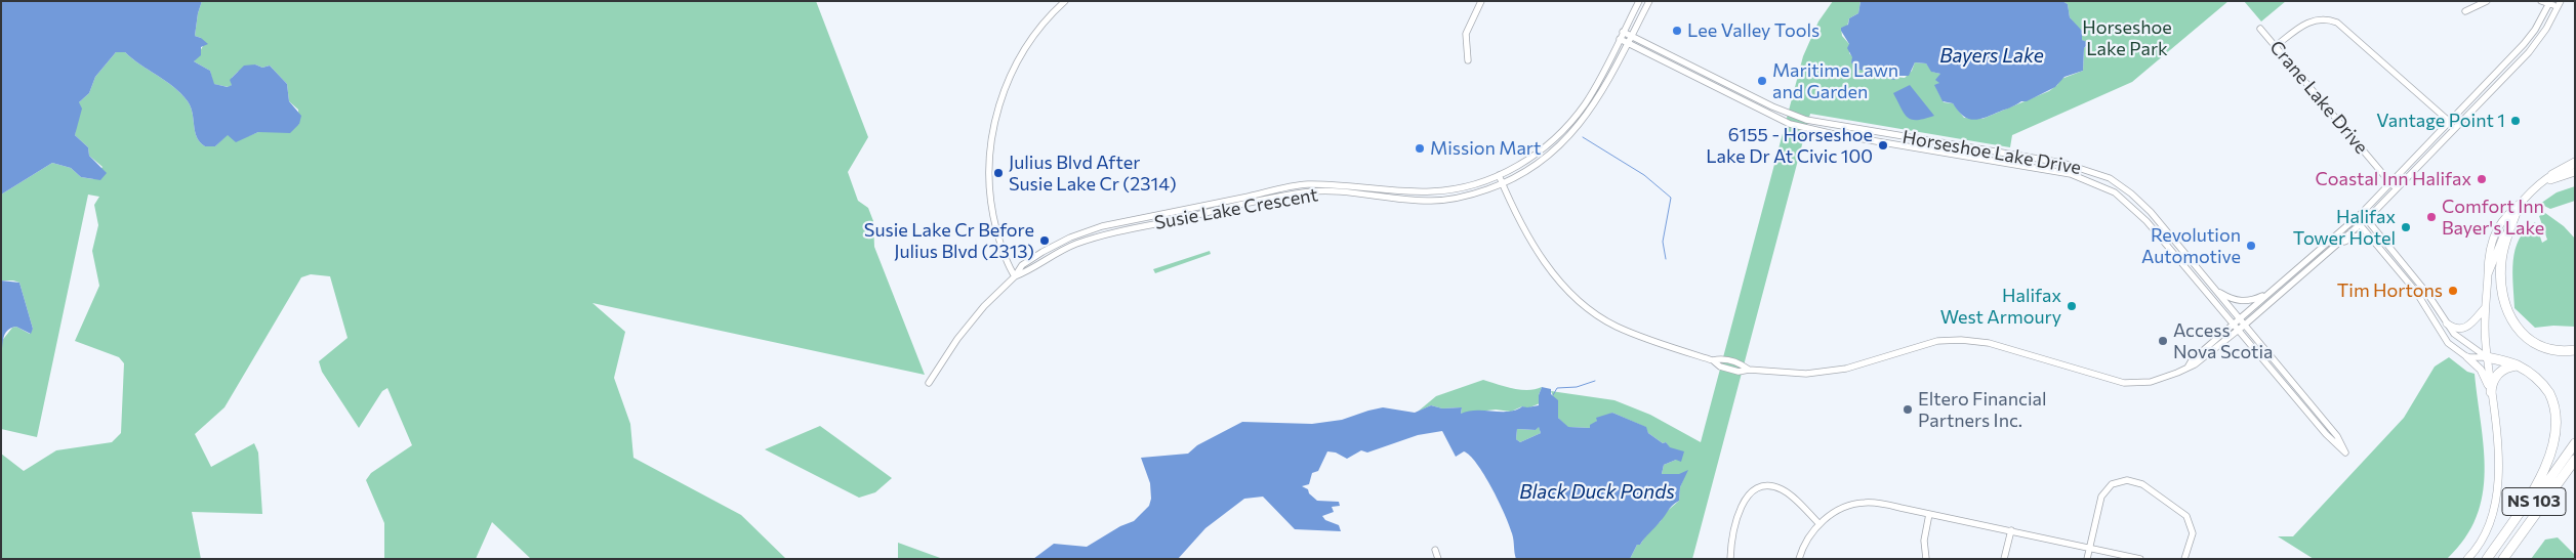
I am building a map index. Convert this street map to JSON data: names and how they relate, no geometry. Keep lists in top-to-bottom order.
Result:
{
  "streets": {
    "highway": ["NS 103"],
    "street": ["Crane Lake Drive", "Horseshoe Lake Drive", "Susie Lake Crescent"]
  },
  "crossings": [
    ["Horseshoe Lake Drive", "Susie Lake Crescent"]
  ],
  "water": ["Bayers Lake", "Black Duck Ponds"],
  "parks": ["Horseshoe Lake Park"],
  "places": [
    "Lee Valley Tools",
    "Maritime Lawn and Garden",
    "Vantage Point 1",
    "6155 - Horseshoe Lake Dr At Civic 100",
    "Mission Mart",
    "Julius Blvd After Susie Lake Cr (2314)",
    "Coastal Inn Halifax",
    "Comfort Inn Bayer's Lake",
    "Halifax Tower Hotel",
    "Susie Lake Cr Before Julius Blvd (2313)",
    "Revolution Automotive",
    "Tim Hortons",
    "Halifax West Armoury",
    "Access Nova Scotia",
    "Eltero Financial Partners Inc."
  ]
}
